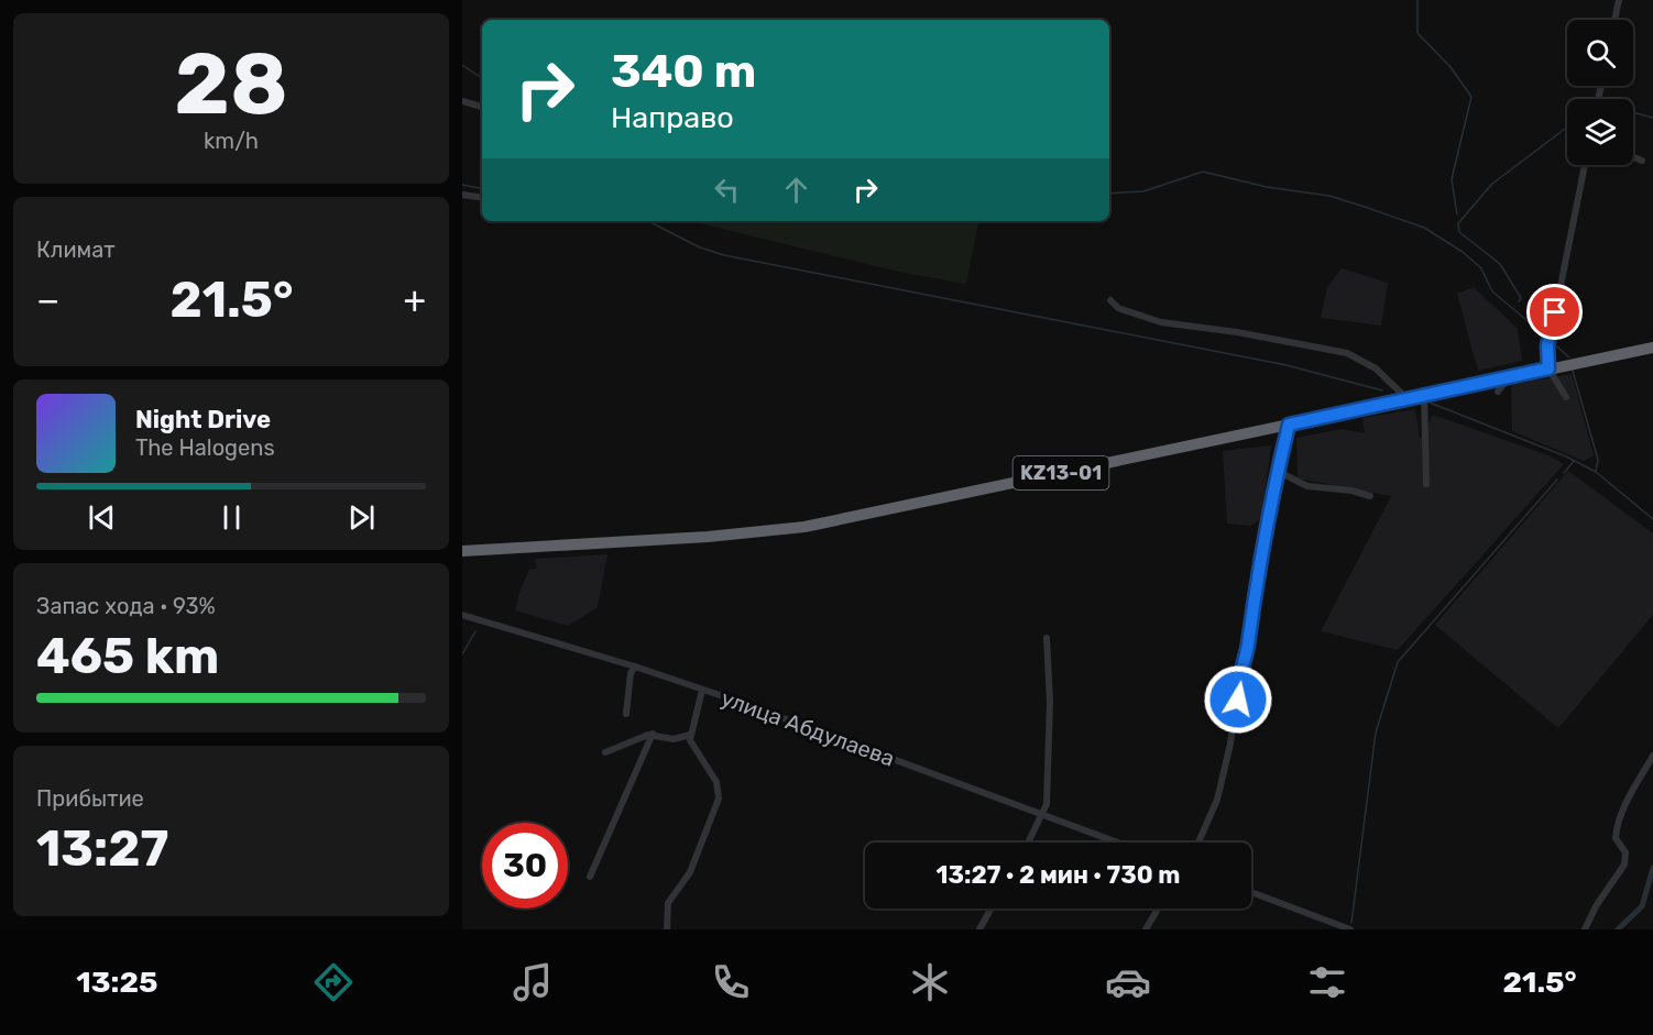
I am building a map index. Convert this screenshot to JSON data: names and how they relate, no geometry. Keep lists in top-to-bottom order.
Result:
{
  "streets": {
    "highway": ["KZ13-01"],
    "street": ["улица Абдулаева"]
  },
  "page": {
    "tile": [
      ["28", "km/h"],
      "Климат",
      ["Запас хода · 93%", "465 km"],
      ["Прибытие", "13:27"]
    ],
    "turn": ["340 m", "Направо"],
    "heat": ["−", "21.5°", "+"],
    "song": ["Night Drive", "The Halogens"],
    "limit": "30",
    "trip": "13:27 · 2 мин · 730 m",
    "tabs": ["13:25", "21.5°"]
  }
}
